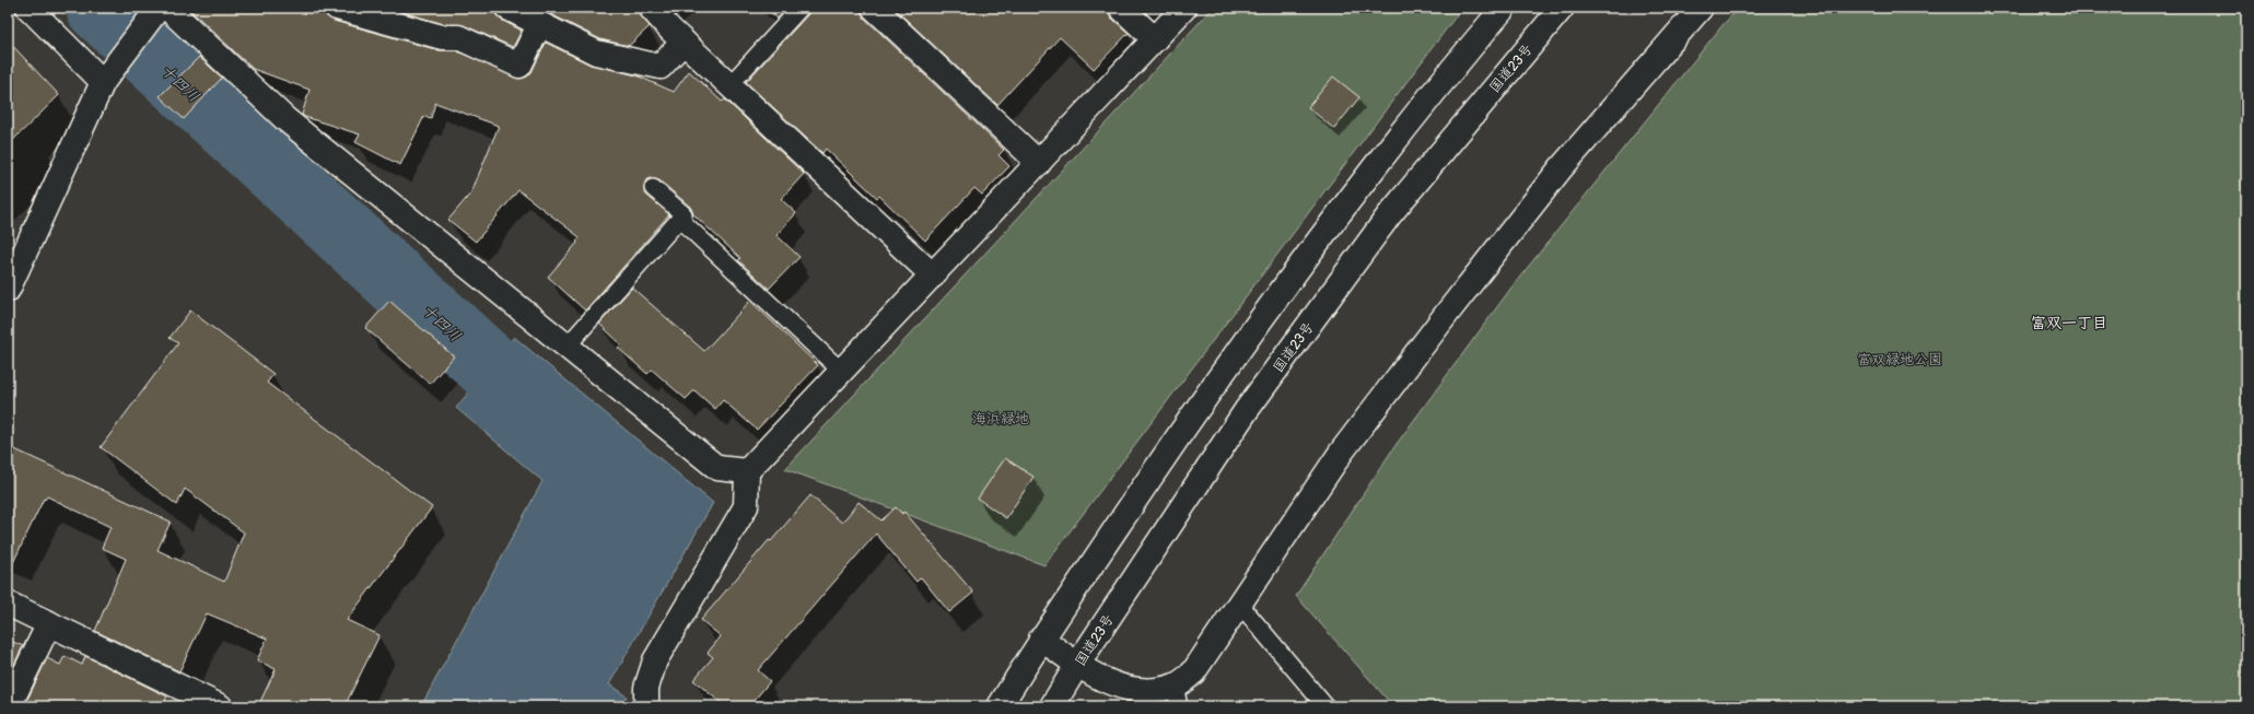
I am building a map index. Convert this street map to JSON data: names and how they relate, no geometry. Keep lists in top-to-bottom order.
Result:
{
  "streets": {
    "main road": ["国道23号"]
  },
  "districts": ["富双一丁目"],
  "water": ["十四川"],
  "parks": ["富双緑地公園", "海浜緑地"]
}
